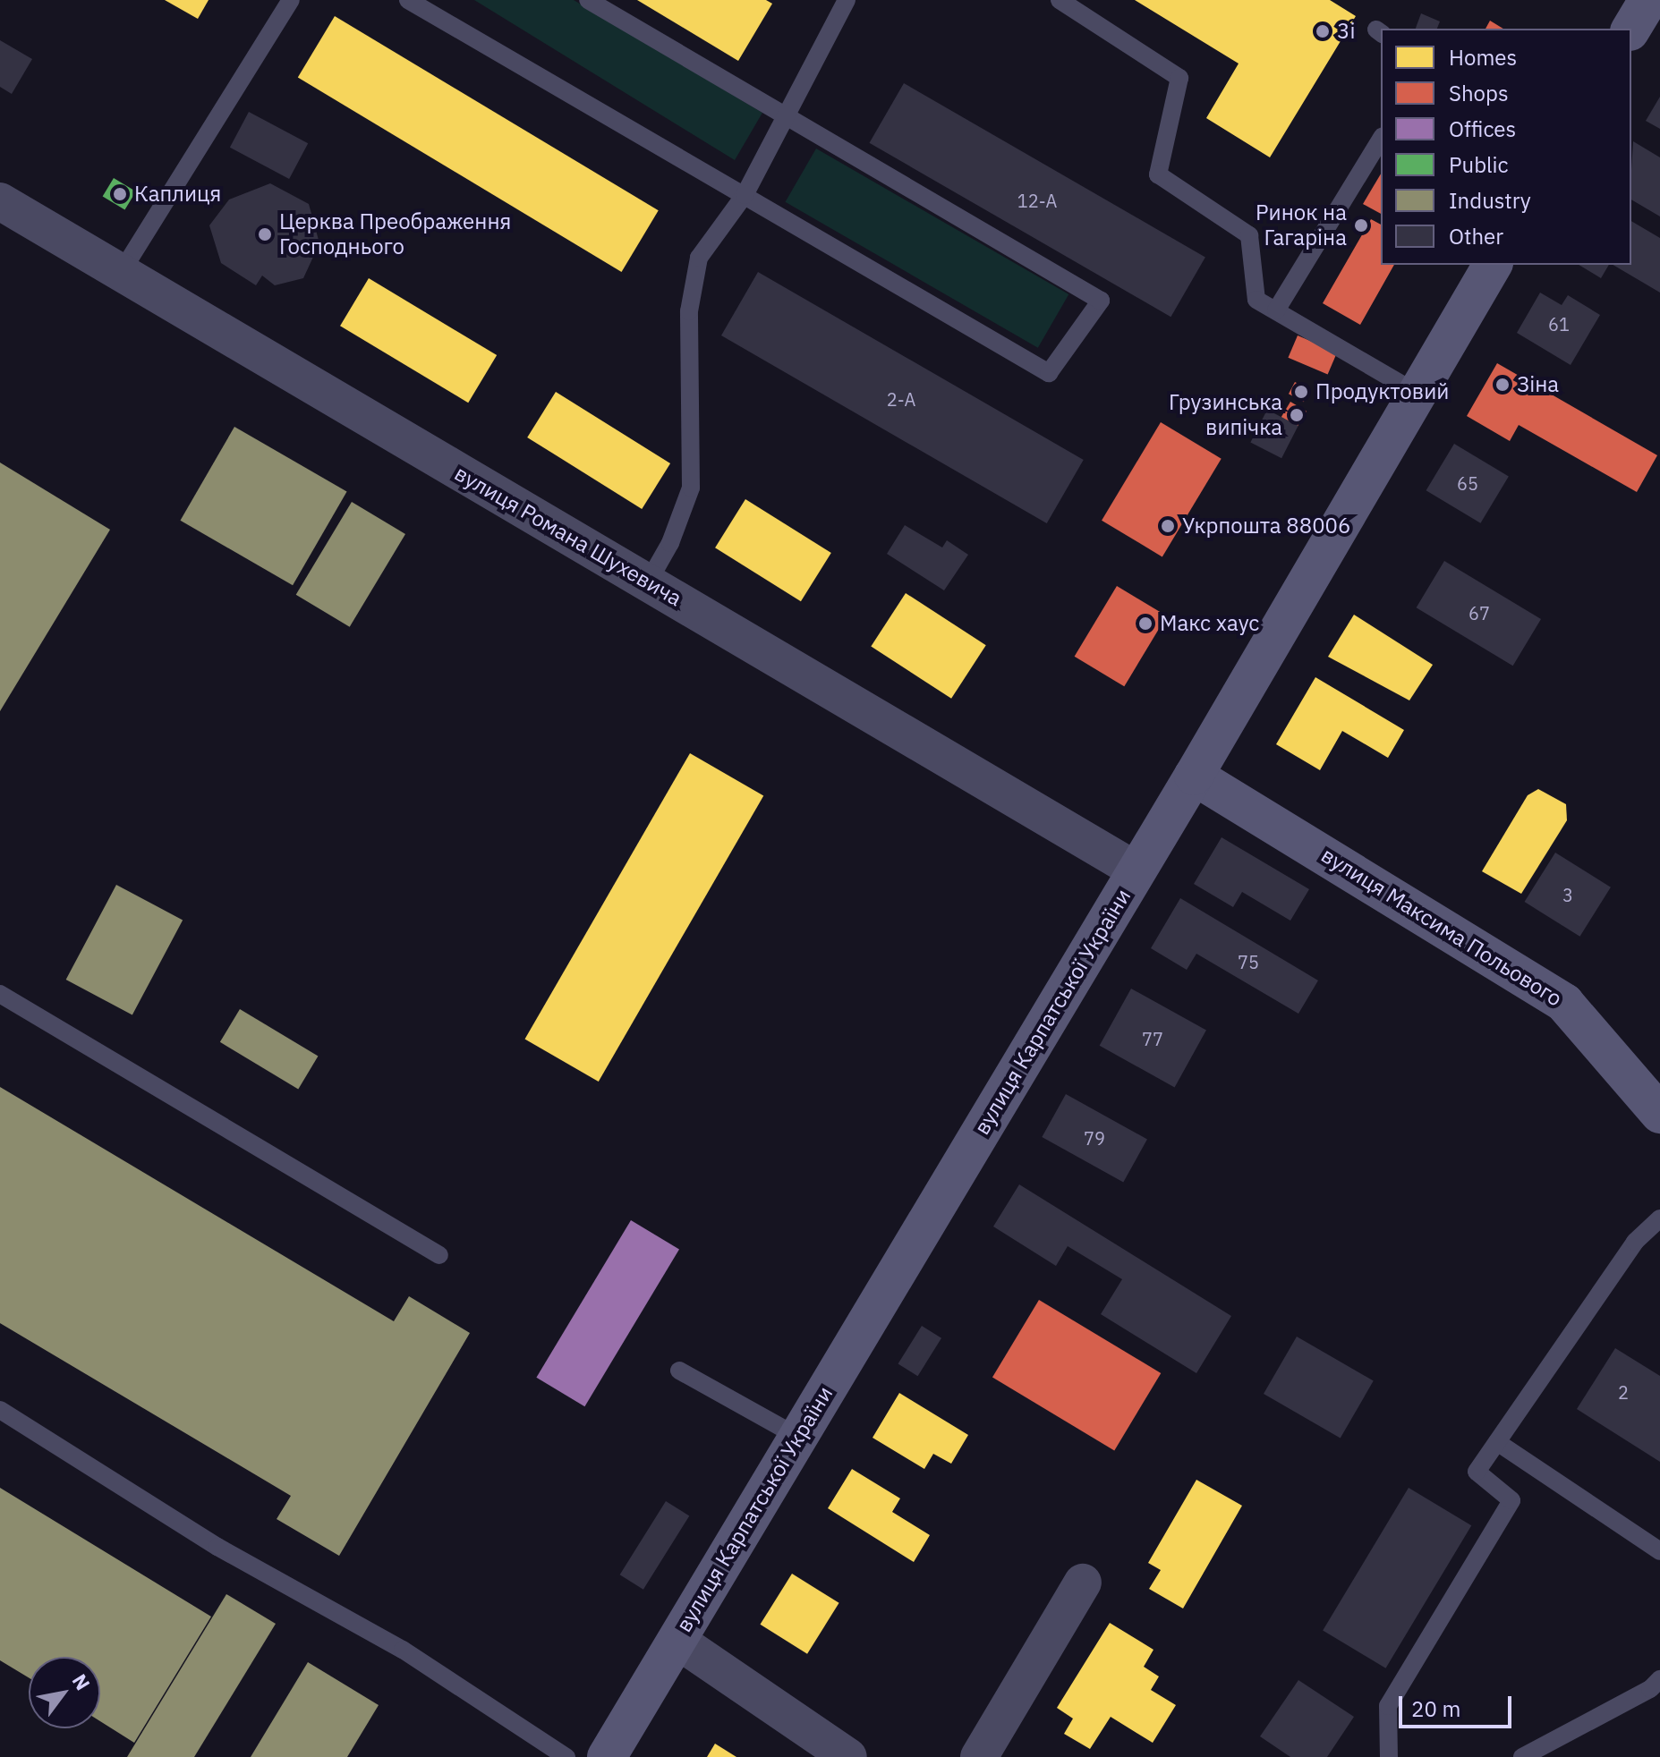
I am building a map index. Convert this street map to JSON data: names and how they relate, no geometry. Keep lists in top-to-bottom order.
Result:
{
  "streets": {
    "main road": ["вулиця Максима Польового", "вулиця Карпатської України"],
    "street": ["вулиця Романа Шухевича"]
  },
  "crossings": [
    ["вулиця Романа Шухевича", "вулиця Карпатської України"],
    ["вулиця Максима Польового", "вулиця Карпатської України"]
  ],
  "places": [
    "3і",
    "Каплиця",
    "Ринок на Гагаріна",
    "Церква Преображення Господнього",
    "Зіна",
    "Продуктовий",
    "Грузинська випічка",
    "Укрпошта 88006",
    "Макс хаус"
  ],
  "house_numbers": [
    "12-А",
    "61",
    "2-А",
    "65",
    "67",
    "3",
    "75",
    "77",
    "79",
    "2"
  ],
  "legend": [
    "Homes",
    "Shops",
    "Offices",
    "Public",
    "Industry",
    "Other"
  ],
  "scale_bar": "20 m",
  "north": "top right"
}
